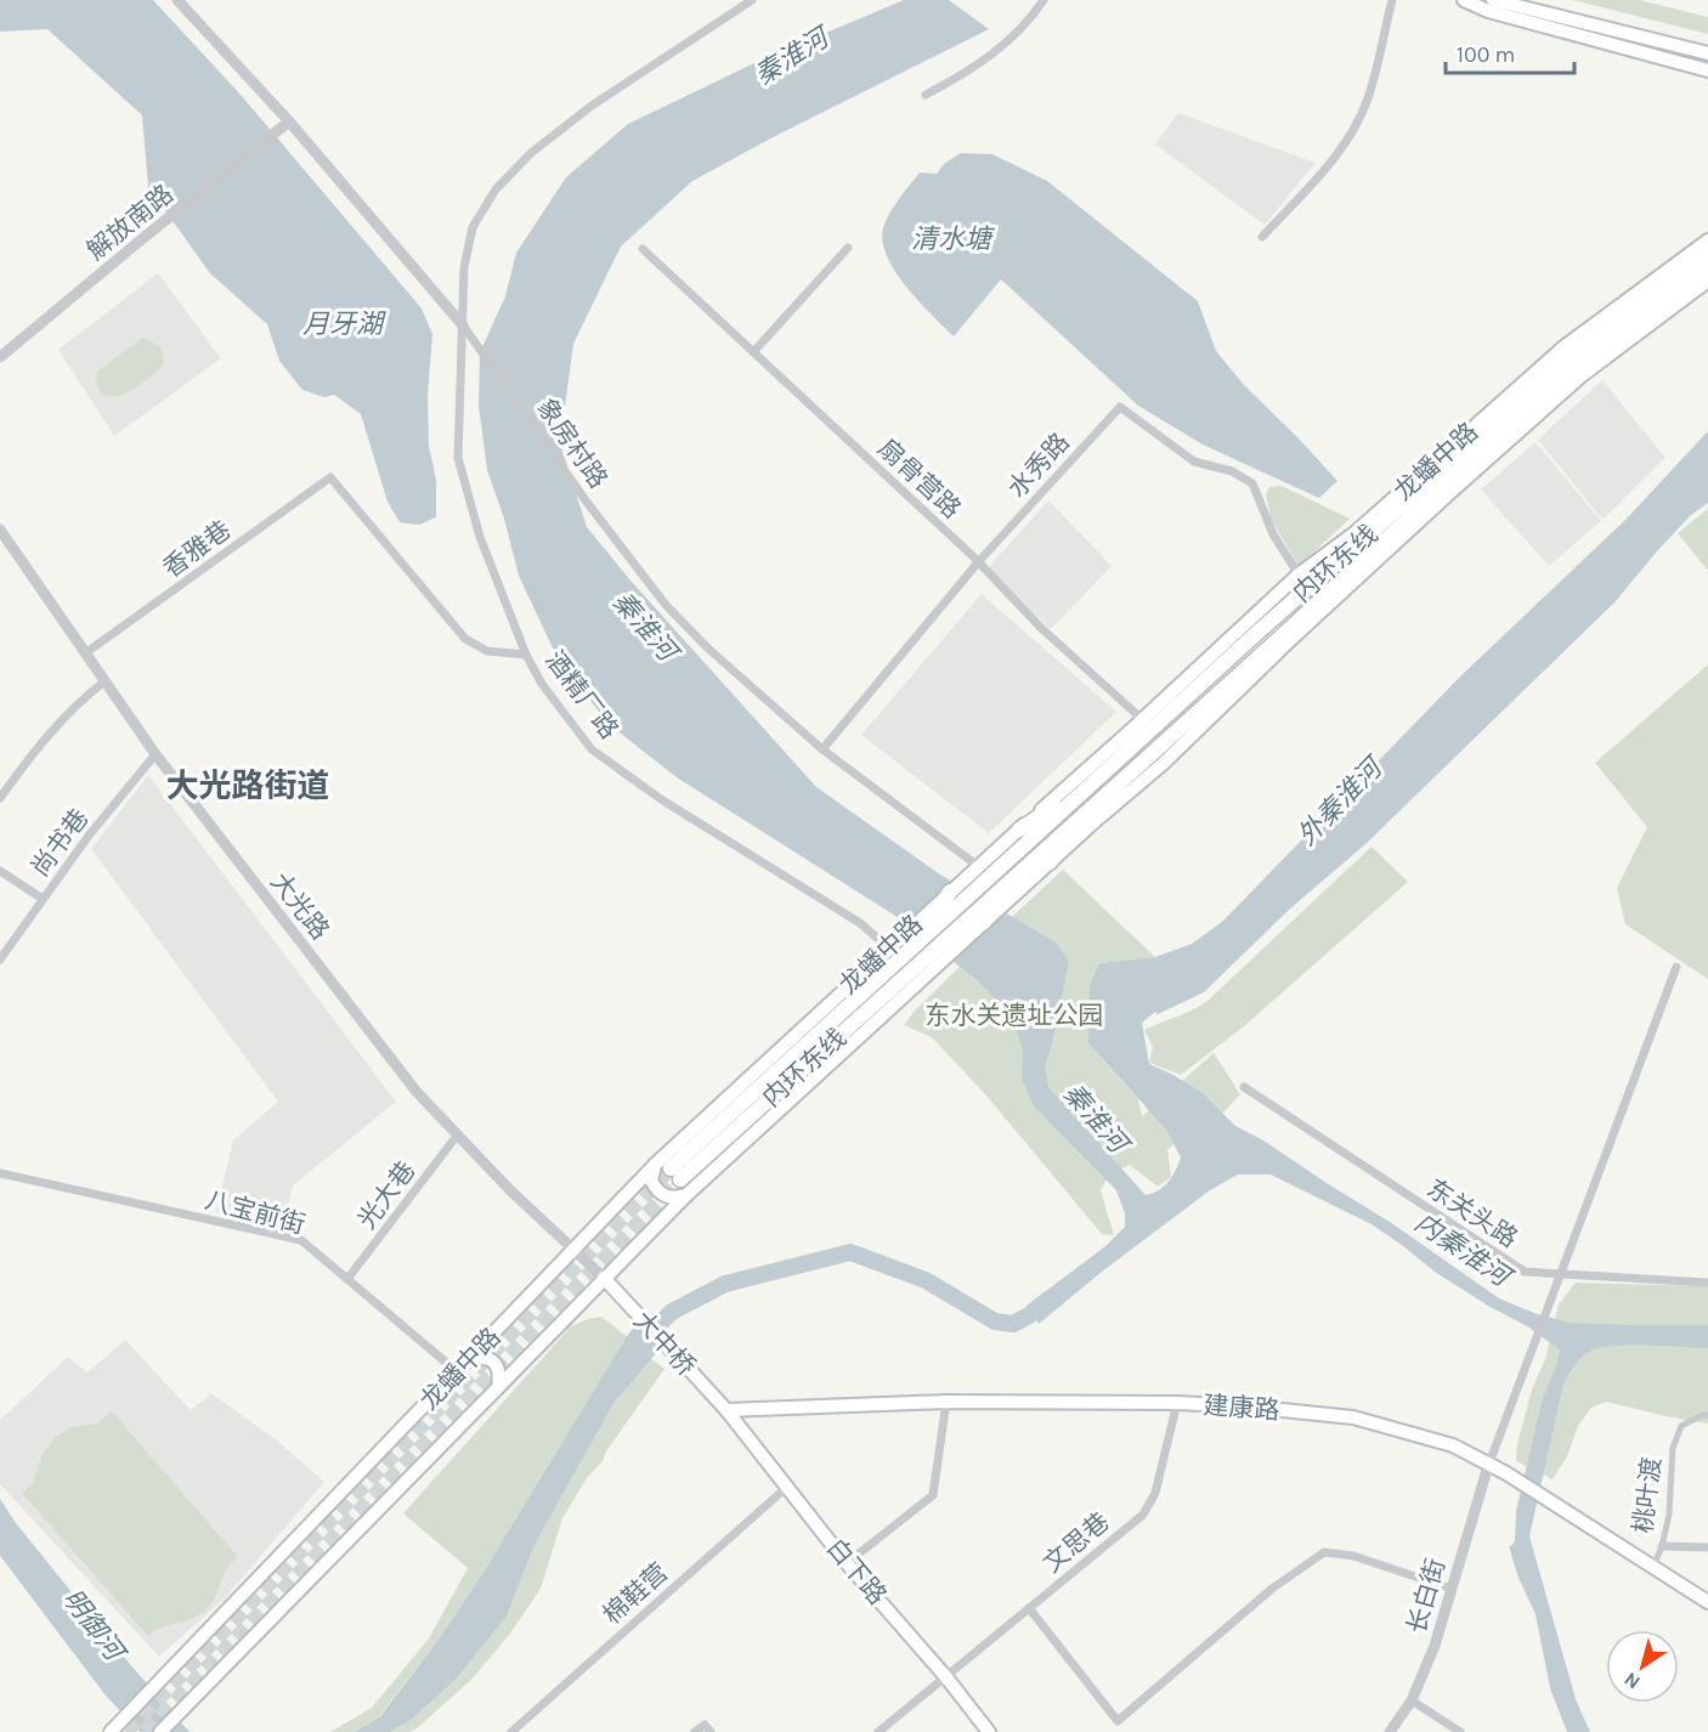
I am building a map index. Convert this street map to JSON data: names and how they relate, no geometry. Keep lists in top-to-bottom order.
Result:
{
  "streets": {
    "highway": ["内环东线"],
    "main road": [
      "龙蟠中路",
      "大中桥",
      "建康路",
      "白下路"
    ],
    "street": [
      "解放南路",
      "象房村路",
      "水秀路",
      "扇骨营路",
      "香雅巷",
      "酒精厂路",
      "尚书巷",
      "大光路",
      "光大巷",
      "八宝前街",
      "东关头路",
      "桃叶渡",
      "文思巷",
      "棉鞋营",
      "长白街"
    ]
  },
  "crossings": [
    ["解放南路", "象房村路"],
    ["象房村路", "龙蟠中路"],
    ["象房村路", "水秀路"],
    ["象房村路", "酒精厂路"],
    ["龙蟠中路", "水秀路"],
    ["龙蟠中路", "扇骨营路"],
    ["龙蟠中路", "内环东线"],
    ["龙蟠中路", "酒精厂路"],
    ["龙蟠中路", "大光路"],
    ["龙蟠中路", "八宝前街"],
    ["龙蟠中路", "大中桥"],
    ["水秀路", "扇骨营路"],
    ["香雅巷", "酒精厂路"],
    ["香雅巷", "大光路"],
    ["尚书巷", "大光路"],
    ["大光路", "光大巷"],
    ["大光路", "大中桥"],
    ["光大巷", "八宝前街"],
    ["大中桥", "建康路"],
    ["大中桥", "白下路"],
    ["建康路", "桃叶渡"],
    ["建康路", "文思巷"],
    ["建康路", "白下路"],
    ["建康路", "长白街"],
    ["文思巷", "白下路"],
    ["白下路", "棉鞋营"]
  ],
  "districts": ["大光路街道"],
  "water": [
    "秦淮河",
    "清水塘",
    "月牙湖",
    "外秦淮河",
    "内秦淮河",
    "明御河"
  ],
  "parks": ["东水关遗址公园"],
  "scale_bar": "100 m",
  "north": "bottom left"
}
